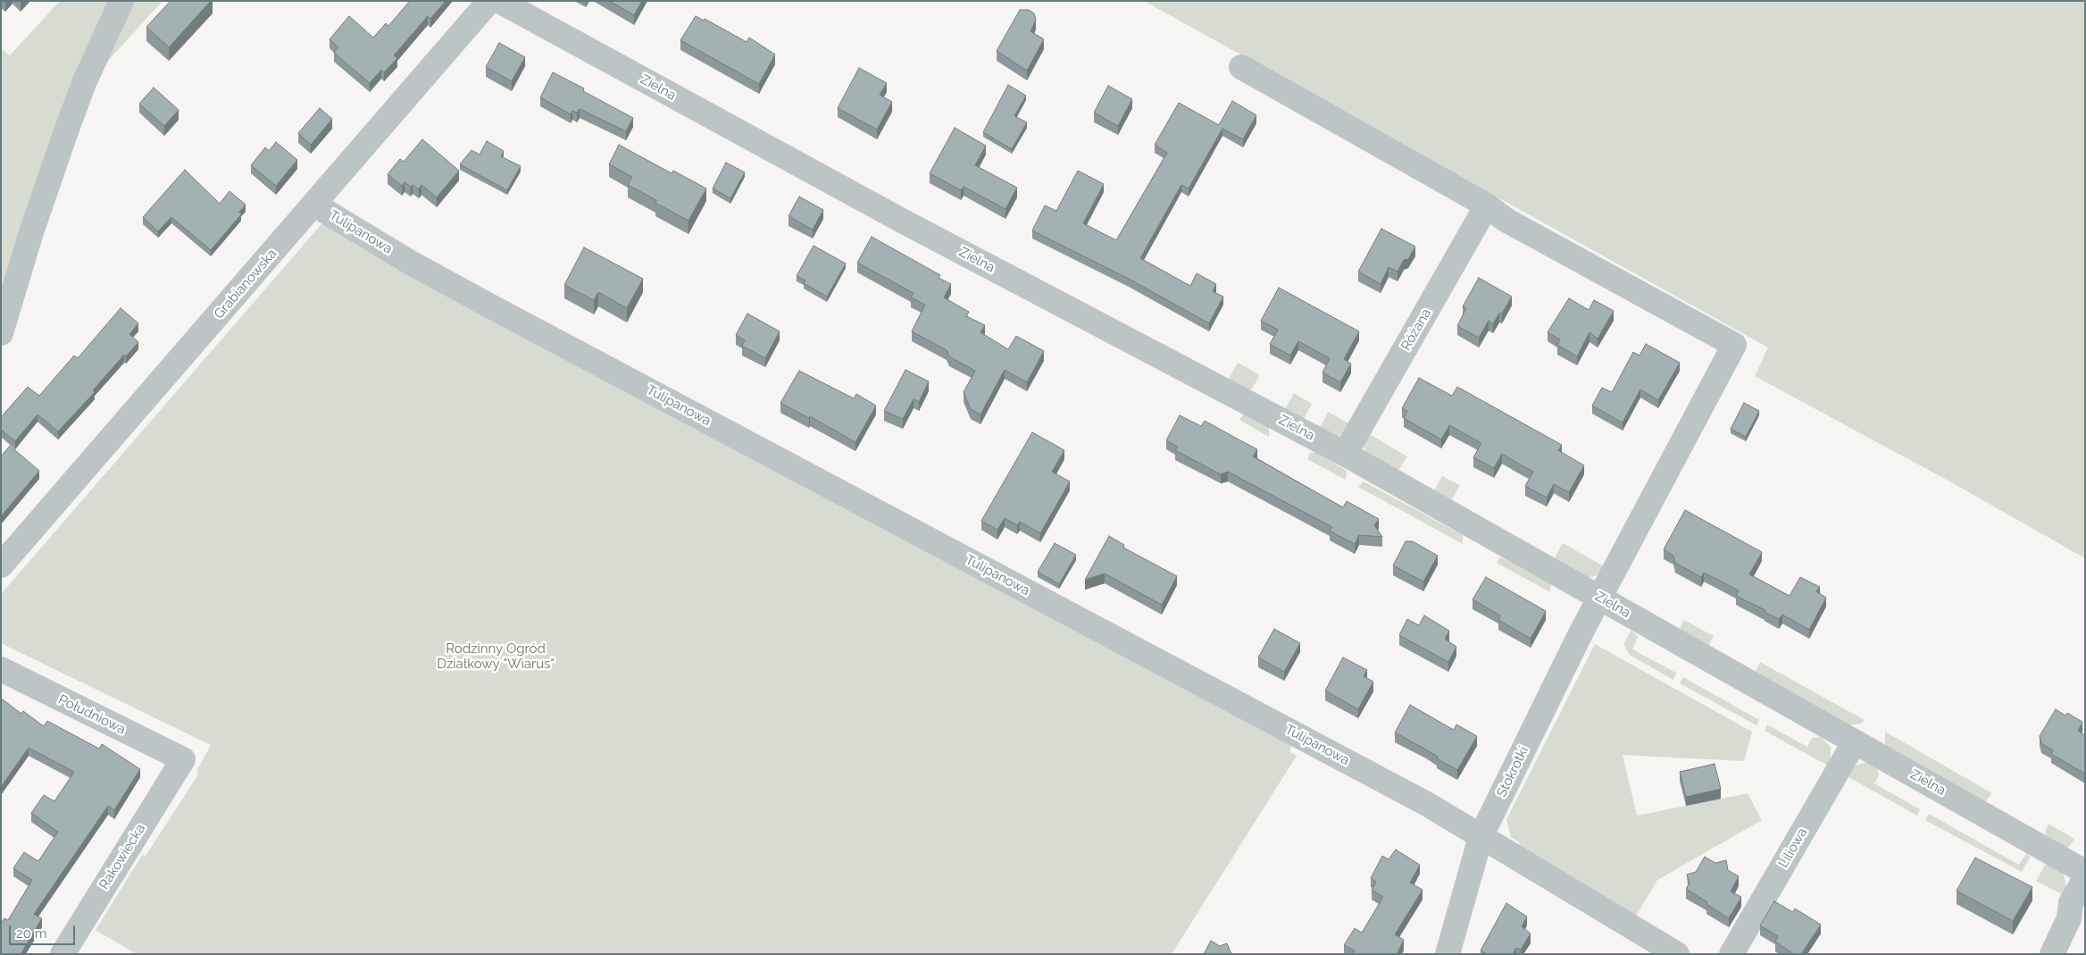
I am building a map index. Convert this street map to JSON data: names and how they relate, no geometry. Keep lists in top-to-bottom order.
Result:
{
  "streets": {
    "street": [
      "Zielna",
      "Tulipanowa",
      "Grabianowska",
      "Różana",
      "Południowa",
      "Stokrotki",
      "Liliowa",
      "Rakowiecka"
    ]
  },
  "crossings": [
    ["Zielna", "Różana"],
    ["Zielna", "Stokrotki"],
    ["Zielna", "Liliowa"],
    ["Tulipanowa", "Grabianowska"],
    ["Tulipanowa", "Stokrotki"],
    ["Różana", "Stokrotki"],
    ["Południowa", "Rakowiecka"]
  ],
  "parks": ["Rodzinny Ogród Działkowy \"Wiarus\""],
  "scale_bar": "20 m"
}
